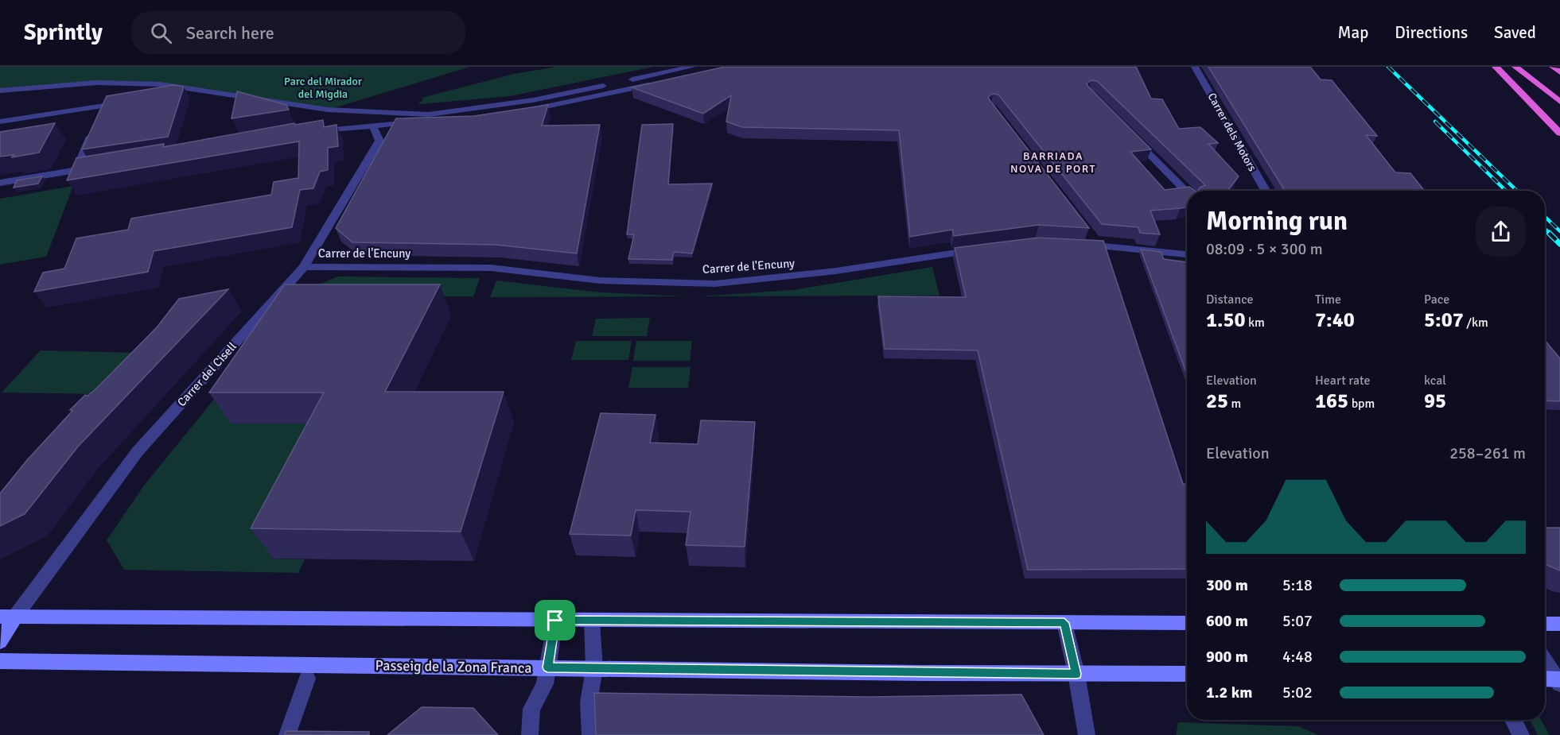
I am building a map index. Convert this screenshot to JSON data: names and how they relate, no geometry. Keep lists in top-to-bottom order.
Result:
{
  "streets": {
    "main road": ["Passeig de la Zona Franca"],
    "street": ["Carrer dels Motors", "Carrer de l'Encuny", "Carrer del Cisell"]
  },
  "crossings": [
    ["Carrer de l'Encuny", "Carrer del Cisell"]
  ],
  "districts": ["BARRIADA NOVA DE PORT"],
  "parks": ["Parc del Mirador del Migdia"],
  "page": {
    "header": "Sprintly",
    "search": "Search here",
    "nav": ["Map", "Directions", "Saved"],
    "heading": ["Morning run", "08:09 · 5 × 300 m"],
    "stats": [
      ["Distance", "1.50 km"],
      ["Time", "7:40"],
      ["Pace", "5:07 /km"],
      ["Elevation", "25 m"],
      ["Heart rate", "165 bpm"],
      ["kcal", "95"]
    ],
    "chart": ["Elevation", "258–261 m"],
    "list": [
      {
        "name": "300 m",
        "note": "5:18"
      },
      {
        "name": "600 m",
        "note": "5:07"
      },
      {
        "name": "900 m",
        "note": "4:48"
      },
      {
        "name": "1.2 km",
        "note": "5:02"
      }
    ]
  }
}
